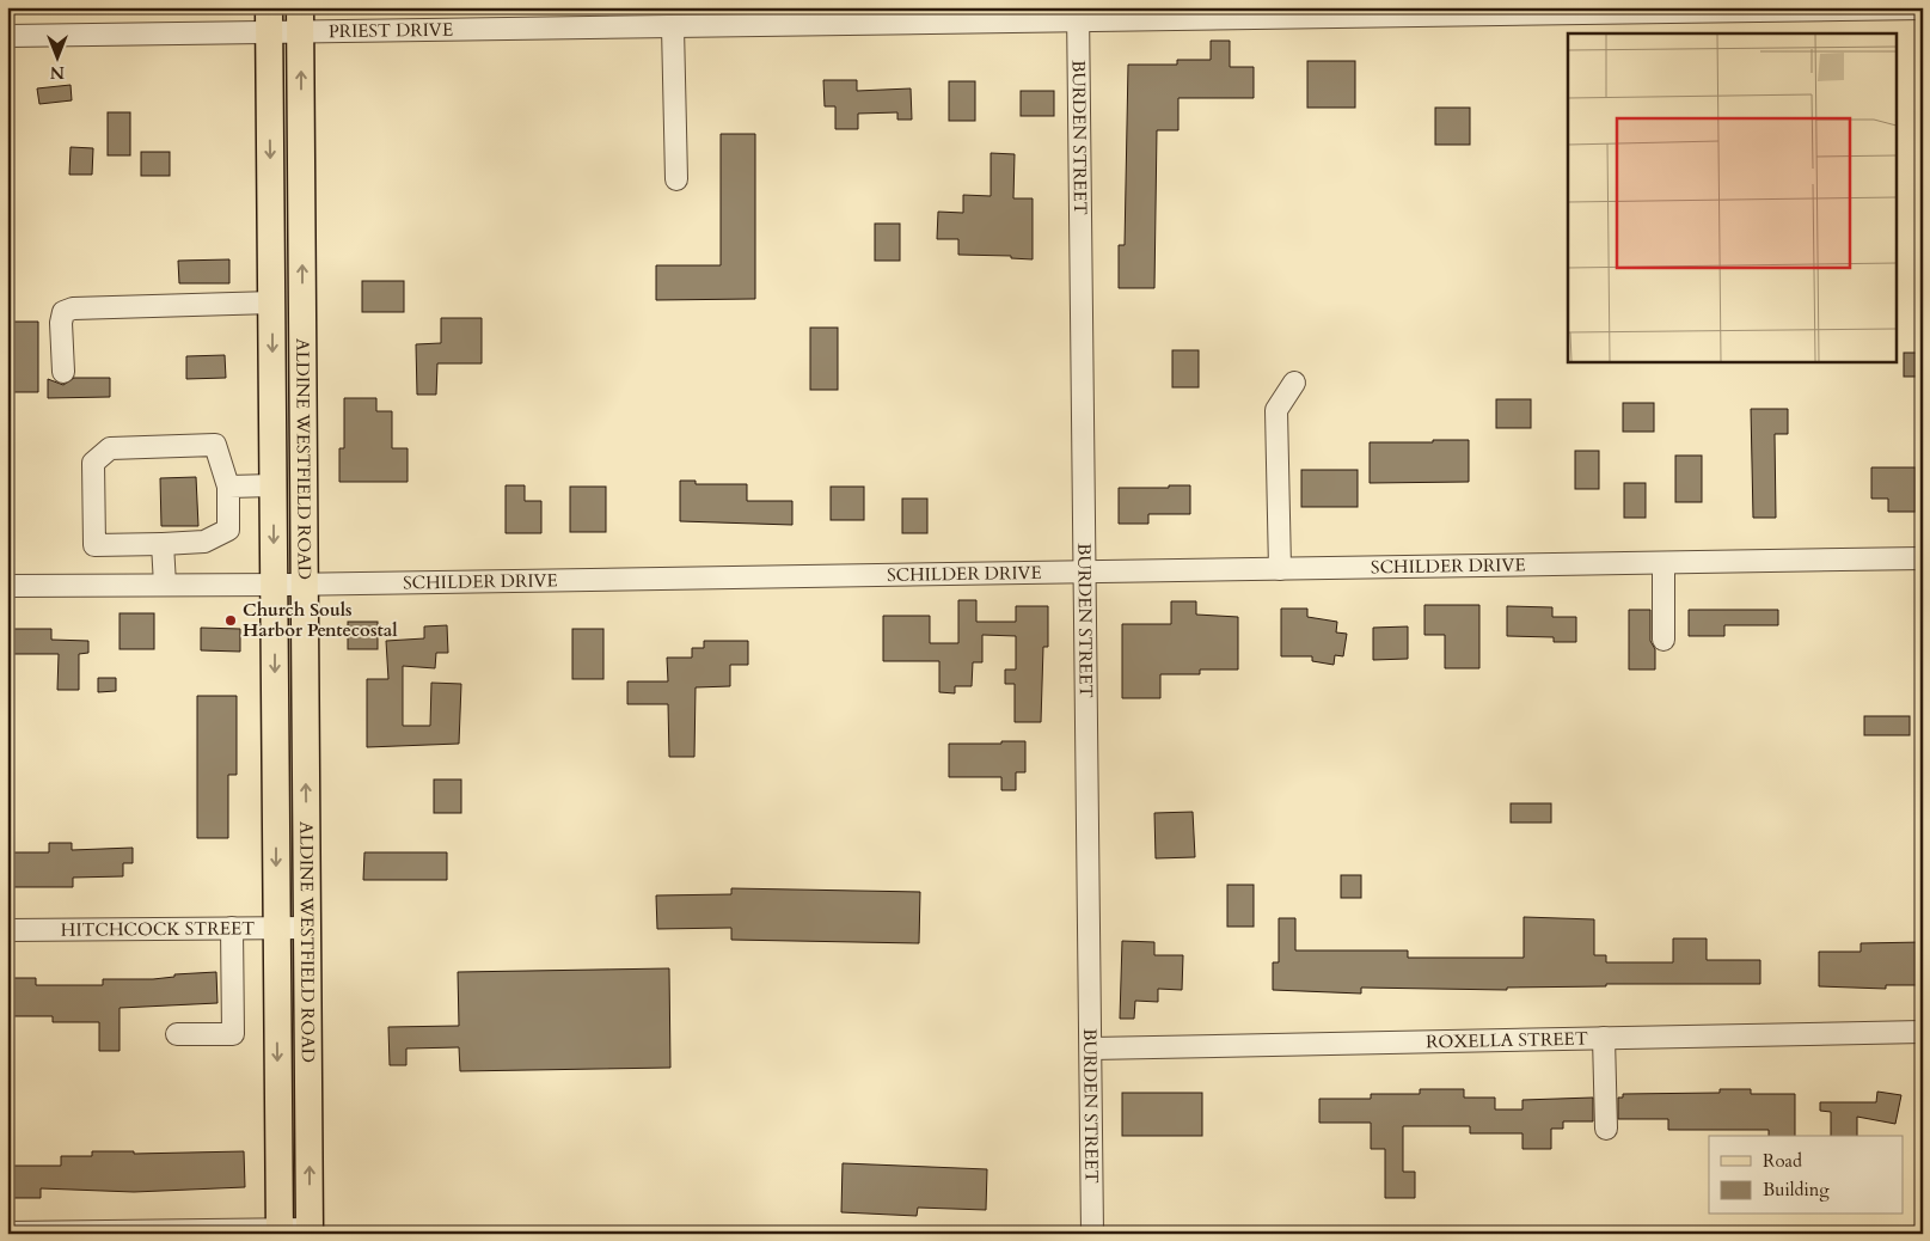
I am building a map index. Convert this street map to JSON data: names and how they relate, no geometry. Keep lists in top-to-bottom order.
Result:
{
  "streets": {
    "main road": ["ALDINE WESTFIELD ROAD"],
    "street": [
      "PRIEST DRIVE",
      "BURDEN STREET",
      "SCHILDER DRIVE",
      "HITCHCOCK STREET",
      "ROXELLA STREET"
    ]
  },
  "crossings": [
    ["PRIEST DRIVE", "BURDEN STREET"],
    ["PRIEST DRIVE", "ALDINE WESTFIELD ROAD"],
    ["BURDEN STREET", "SCHILDER DRIVE"],
    ["BURDEN STREET", "ROXELLA STREET"],
    ["ALDINE WESTFIELD ROAD", "SCHILDER DRIVE"],
    ["ALDINE WESTFIELD ROAD", "HITCHCOCK STREET"]
  ],
  "places": ["Church Souls Harbor Pentecostal"],
  "legend": ["Road", "Building"],
  "north": "bottom"
}
